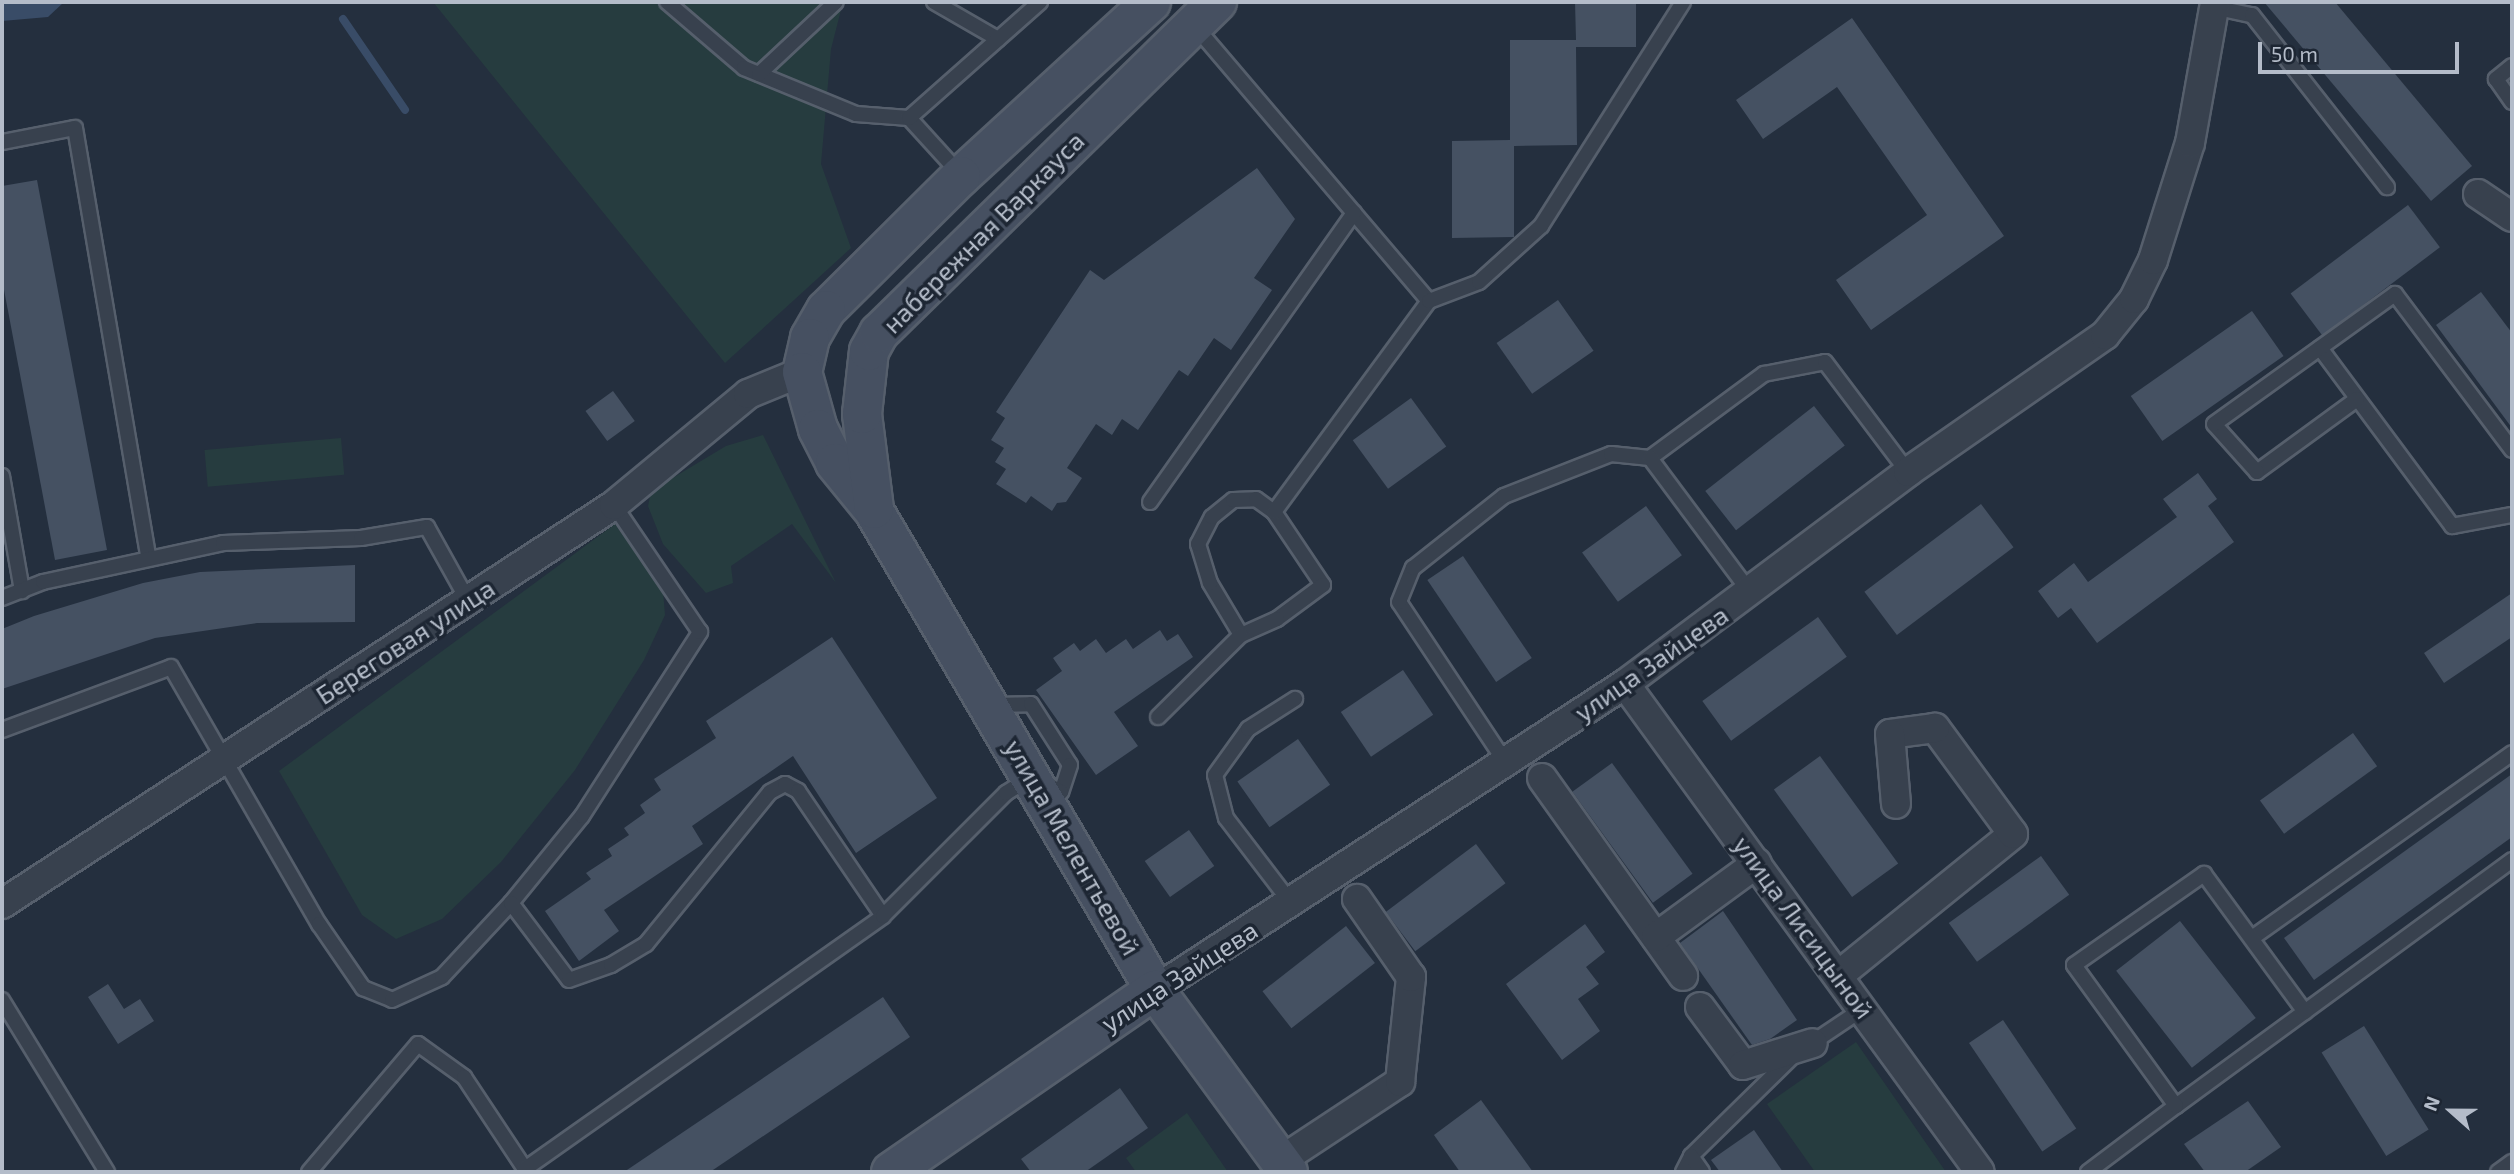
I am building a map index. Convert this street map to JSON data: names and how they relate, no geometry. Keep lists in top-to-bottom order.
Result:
{
  "streets": {
    "main road": ["набережная Варкауса", "улица Зайцева", "улица Мелентьевой"],
    "street": ["Береговая улица", "улица Лисицыной"]
  },
  "crossings": [
    ["набережная Варкауса", "Береговая улица"],
    ["набережная Варкауса", "улица Мелентьевой"],
    ["улица Зайцева", "улица Мелентьевой"],
    ["улица Зайцева", "улица Лисицыной"]
  ],
  "scale_bar": "50 m",
  "north": "left"
}
